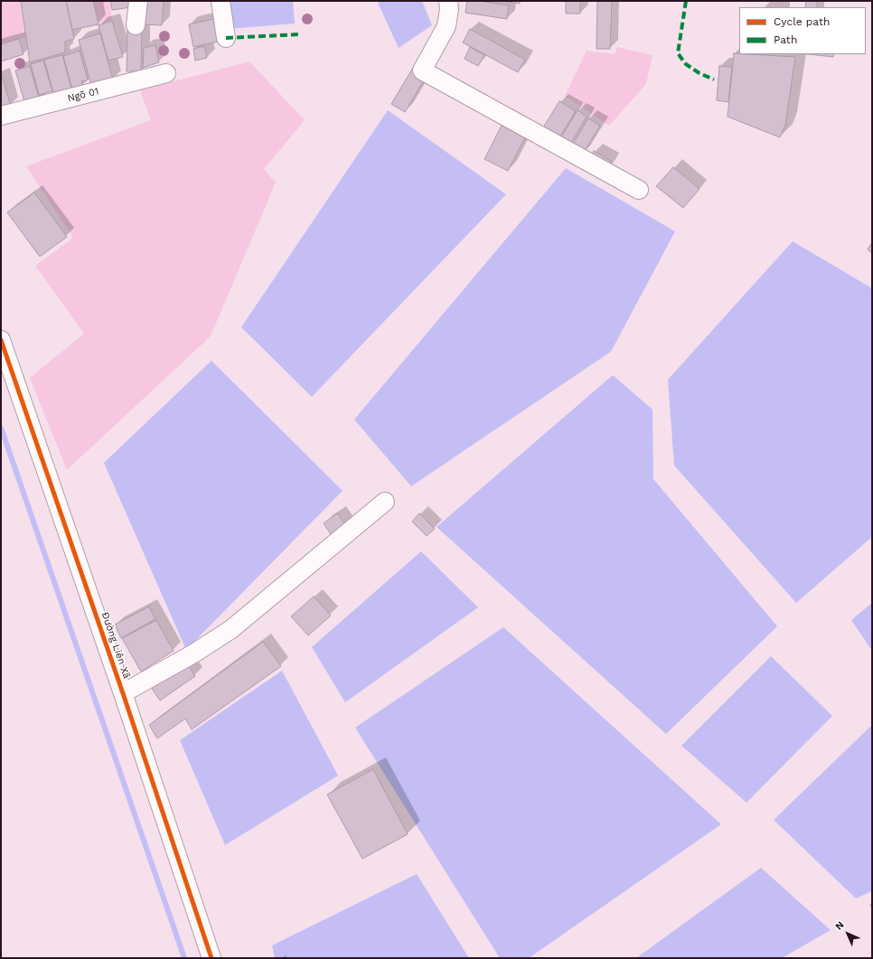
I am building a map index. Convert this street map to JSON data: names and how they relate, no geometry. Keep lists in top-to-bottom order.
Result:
{
  "streets": {
    "street": ["Ngõ 01", "Đường Liên Xã"]
  },
  "legend": ["Cycle path", "Path"],
  "north": "top left"
}
